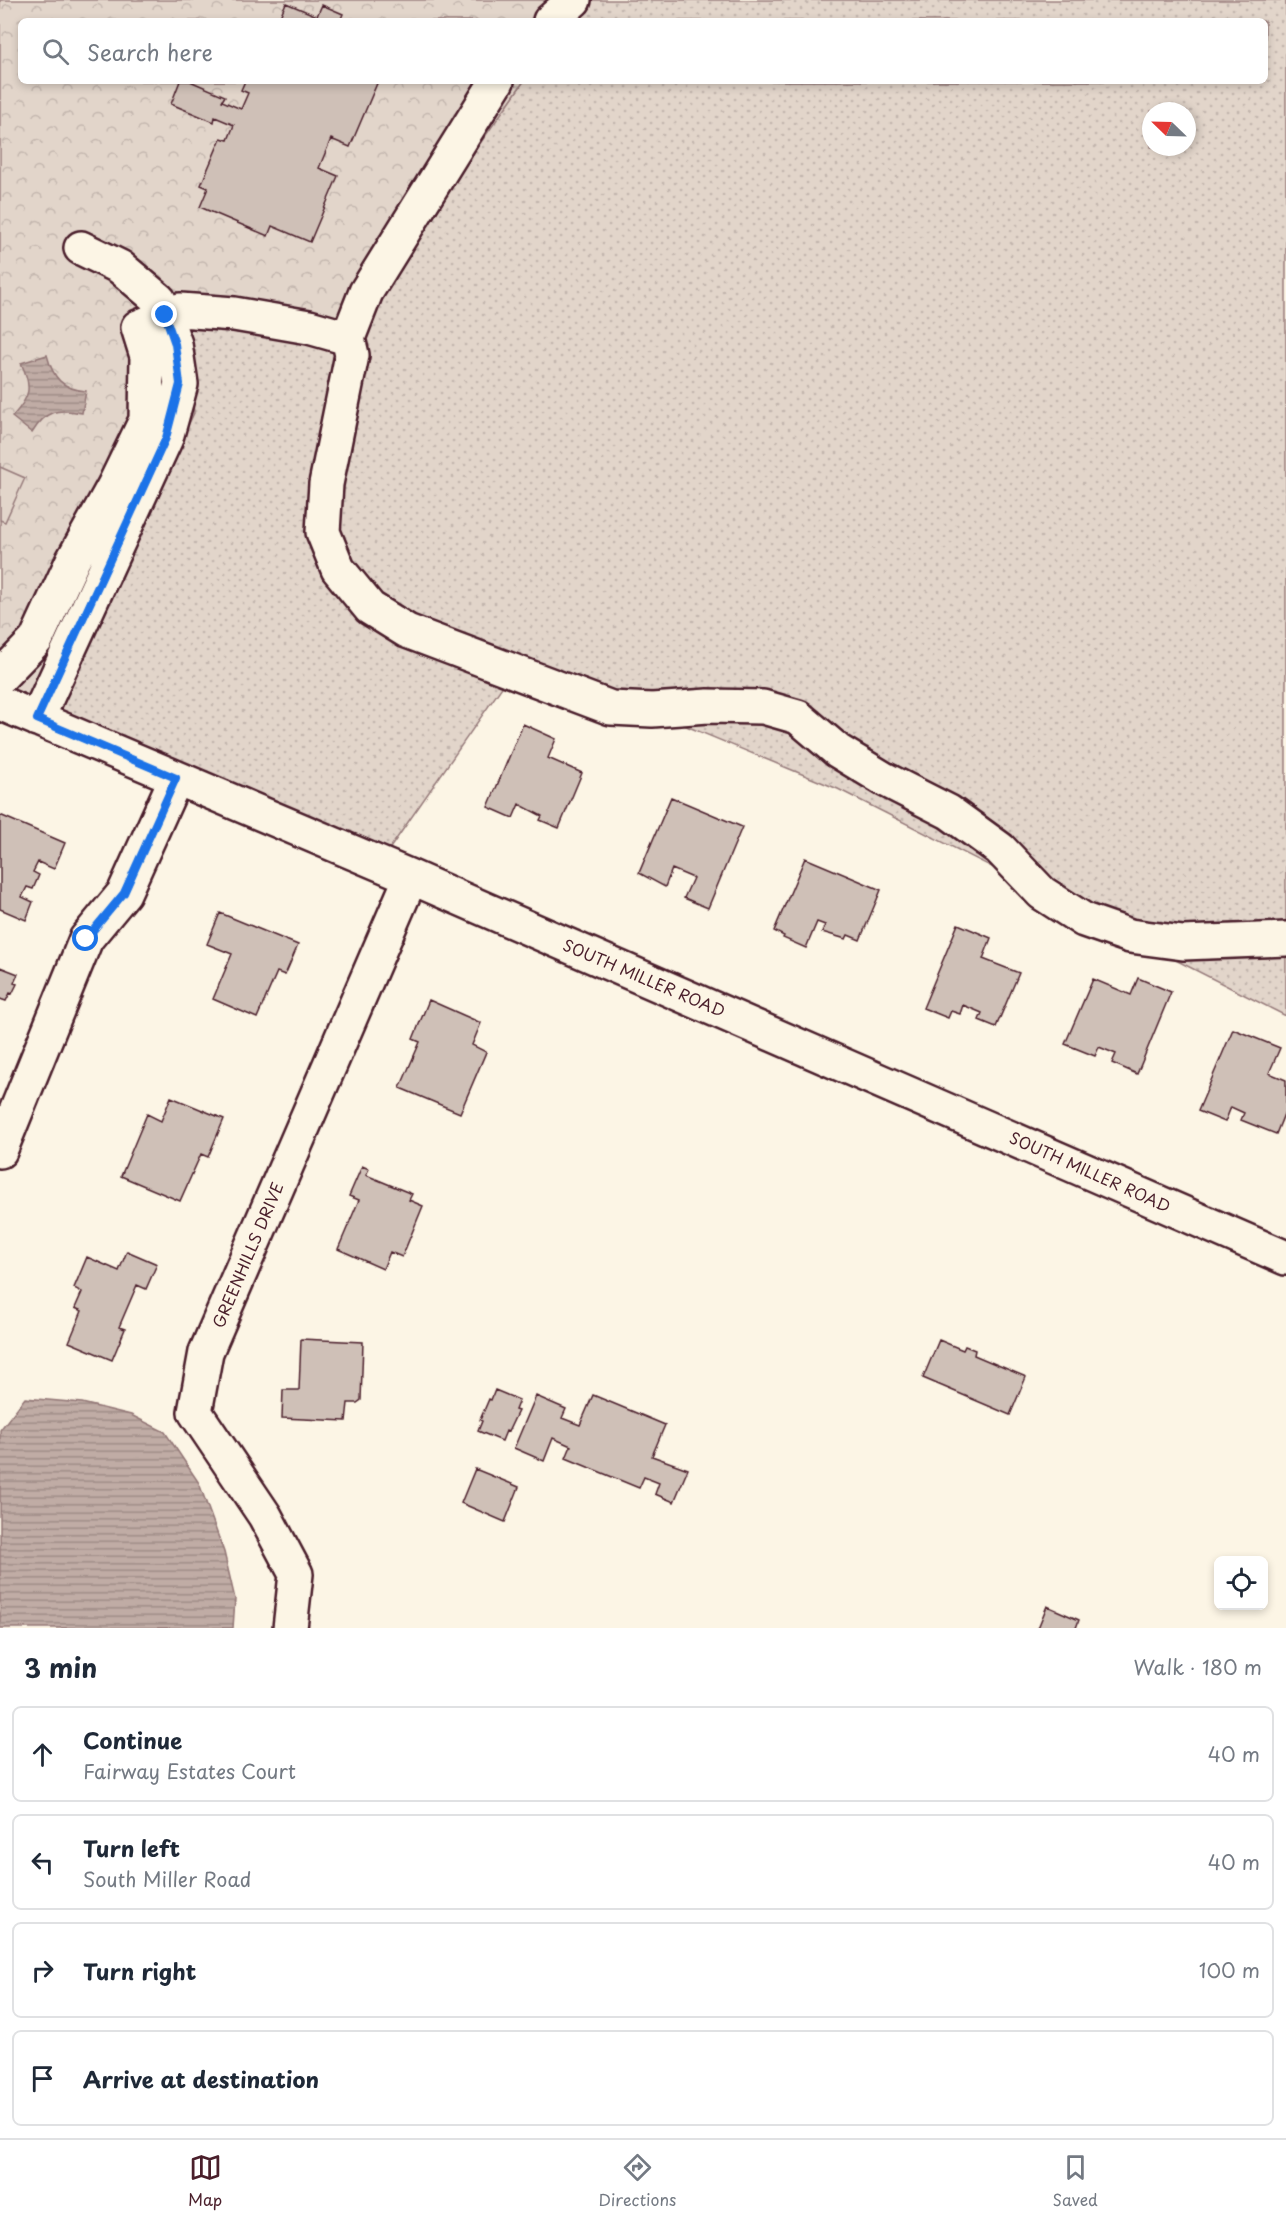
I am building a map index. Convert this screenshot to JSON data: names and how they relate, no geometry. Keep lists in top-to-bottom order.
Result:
{
  "streets": {
    "street": ["SOUTH MILLER ROAD", "GREENHILLS DRIVE"]
  },
  "crossings": [
    ["SOUTH MILLER ROAD", "GREENHILLS DRIVE"]
  ],
  "north": "top left",
  "page": {
    "search": "Search here",
    "heading": ["3 min", "Walk · 180 m"],
    "list": [
      ["Continue", "Fairway Estates Court", "40 m"],
      ["Turn left", "South Miller Road", "40 m"],
      ["Turn right", "100 m"],
      "Arrive at destination"
    ],
    "nav": ["Map", "Directions", "Saved"]
  }
}
